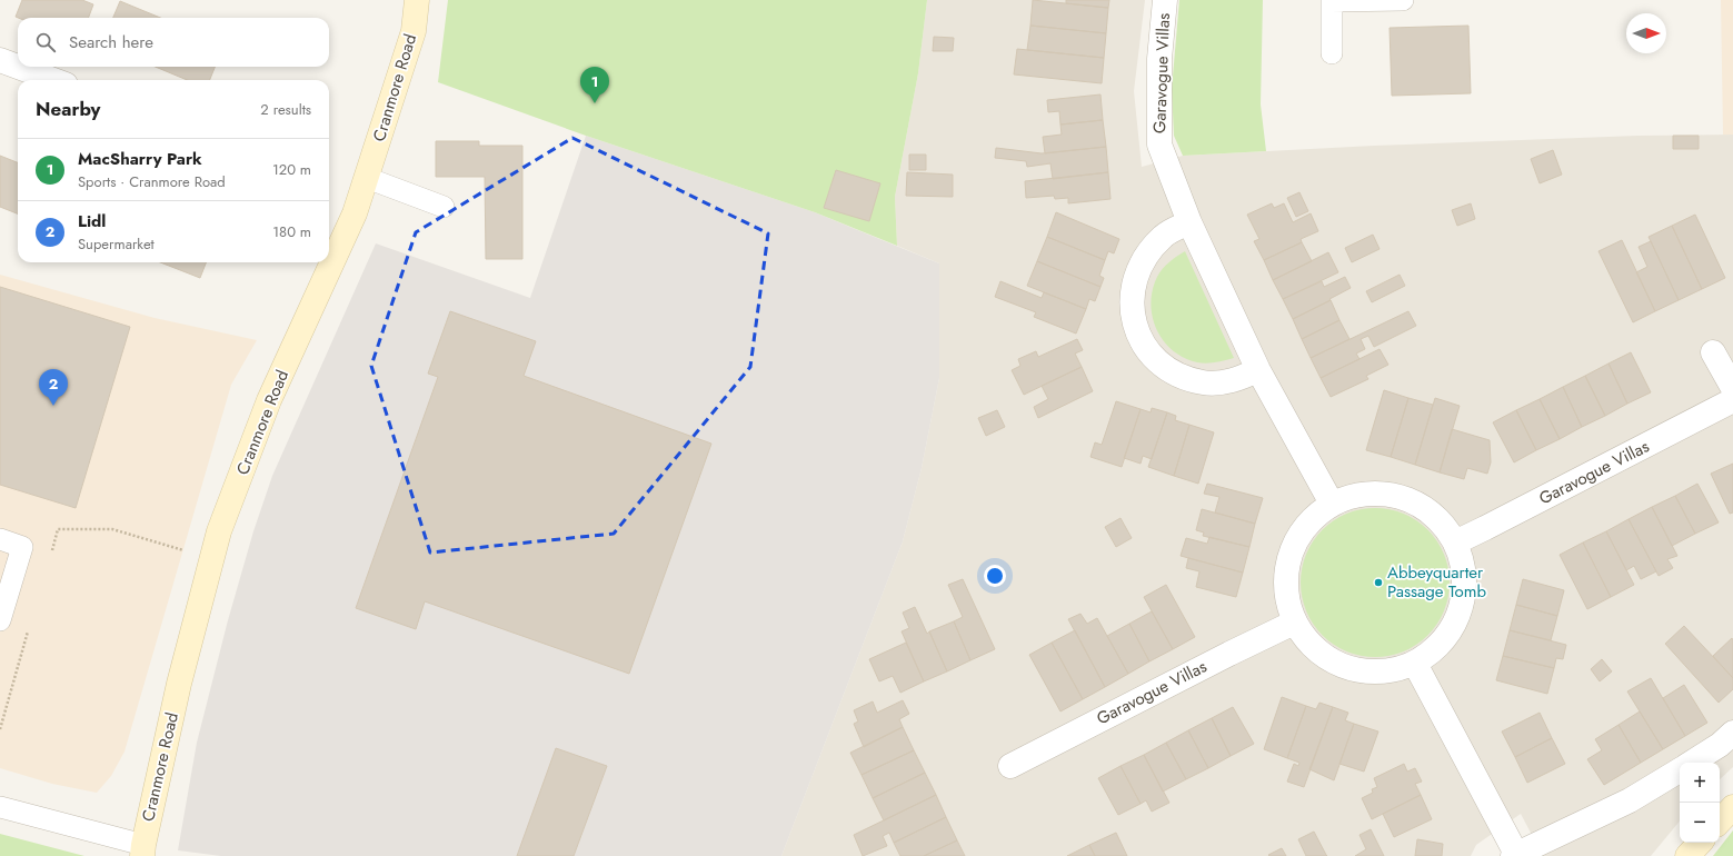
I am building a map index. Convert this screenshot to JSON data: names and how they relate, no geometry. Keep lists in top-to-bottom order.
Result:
{
  "streets": {
    "street": ["Garavogue Villas", "Cranmore Road"]
  },
  "places": ["Abbeyquarter Passage Tomb"],
  "north": "right",
  "page": {
    "search": "Search here",
    "pins": ["1", "2"],
    "heading": ["Nearby", "2 results"],
    "list": [
      {
        "mark": "1",
        "name": "MacSharry Park",
        "note": "Sports · Cranmore Road",
        "value": "120 m"
      },
      {
        "mark": "2",
        "name": "Lidl",
        "note": "Supermarket",
        "value": "180 m"
      }
    ],
    "map_buttons": ["+", "−"]
  }
}
